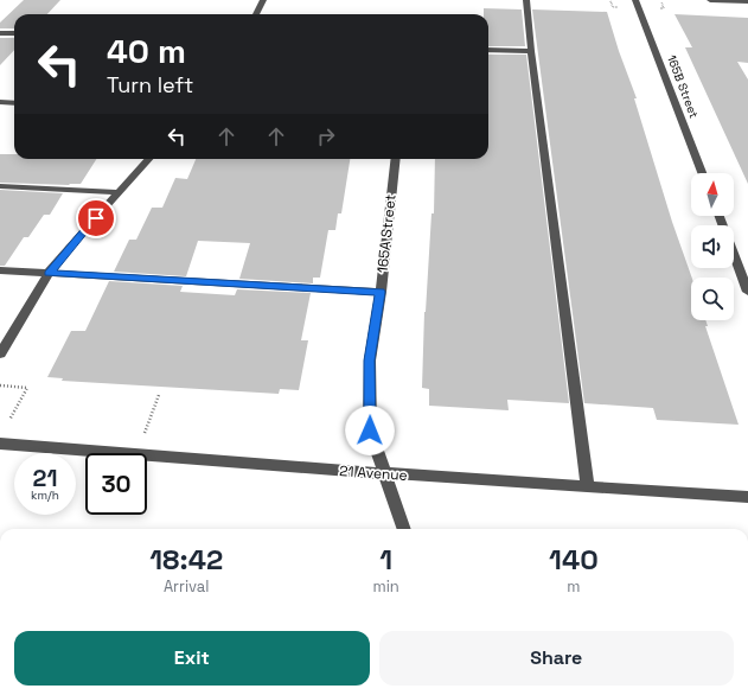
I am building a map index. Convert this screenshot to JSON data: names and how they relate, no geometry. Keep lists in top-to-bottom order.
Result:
{
  "streets": {
    "street": ["165B Street", "165A Street", "21 Avenue"]
  },
  "crossings": [
    ["165A Street", "21 Avenue"]
  ],
  "north": "top",
  "page": {
    "turn": ["40 m", "Turn left"],
    "speed": "21 km/h",
    "limit": "30",
    "eta": [
      "18:42",
      "Arrival",
      "1",
      "min",
      "140",
      "m"
    ],
    "buttons": ["Exit", "Share"]
  }
}
